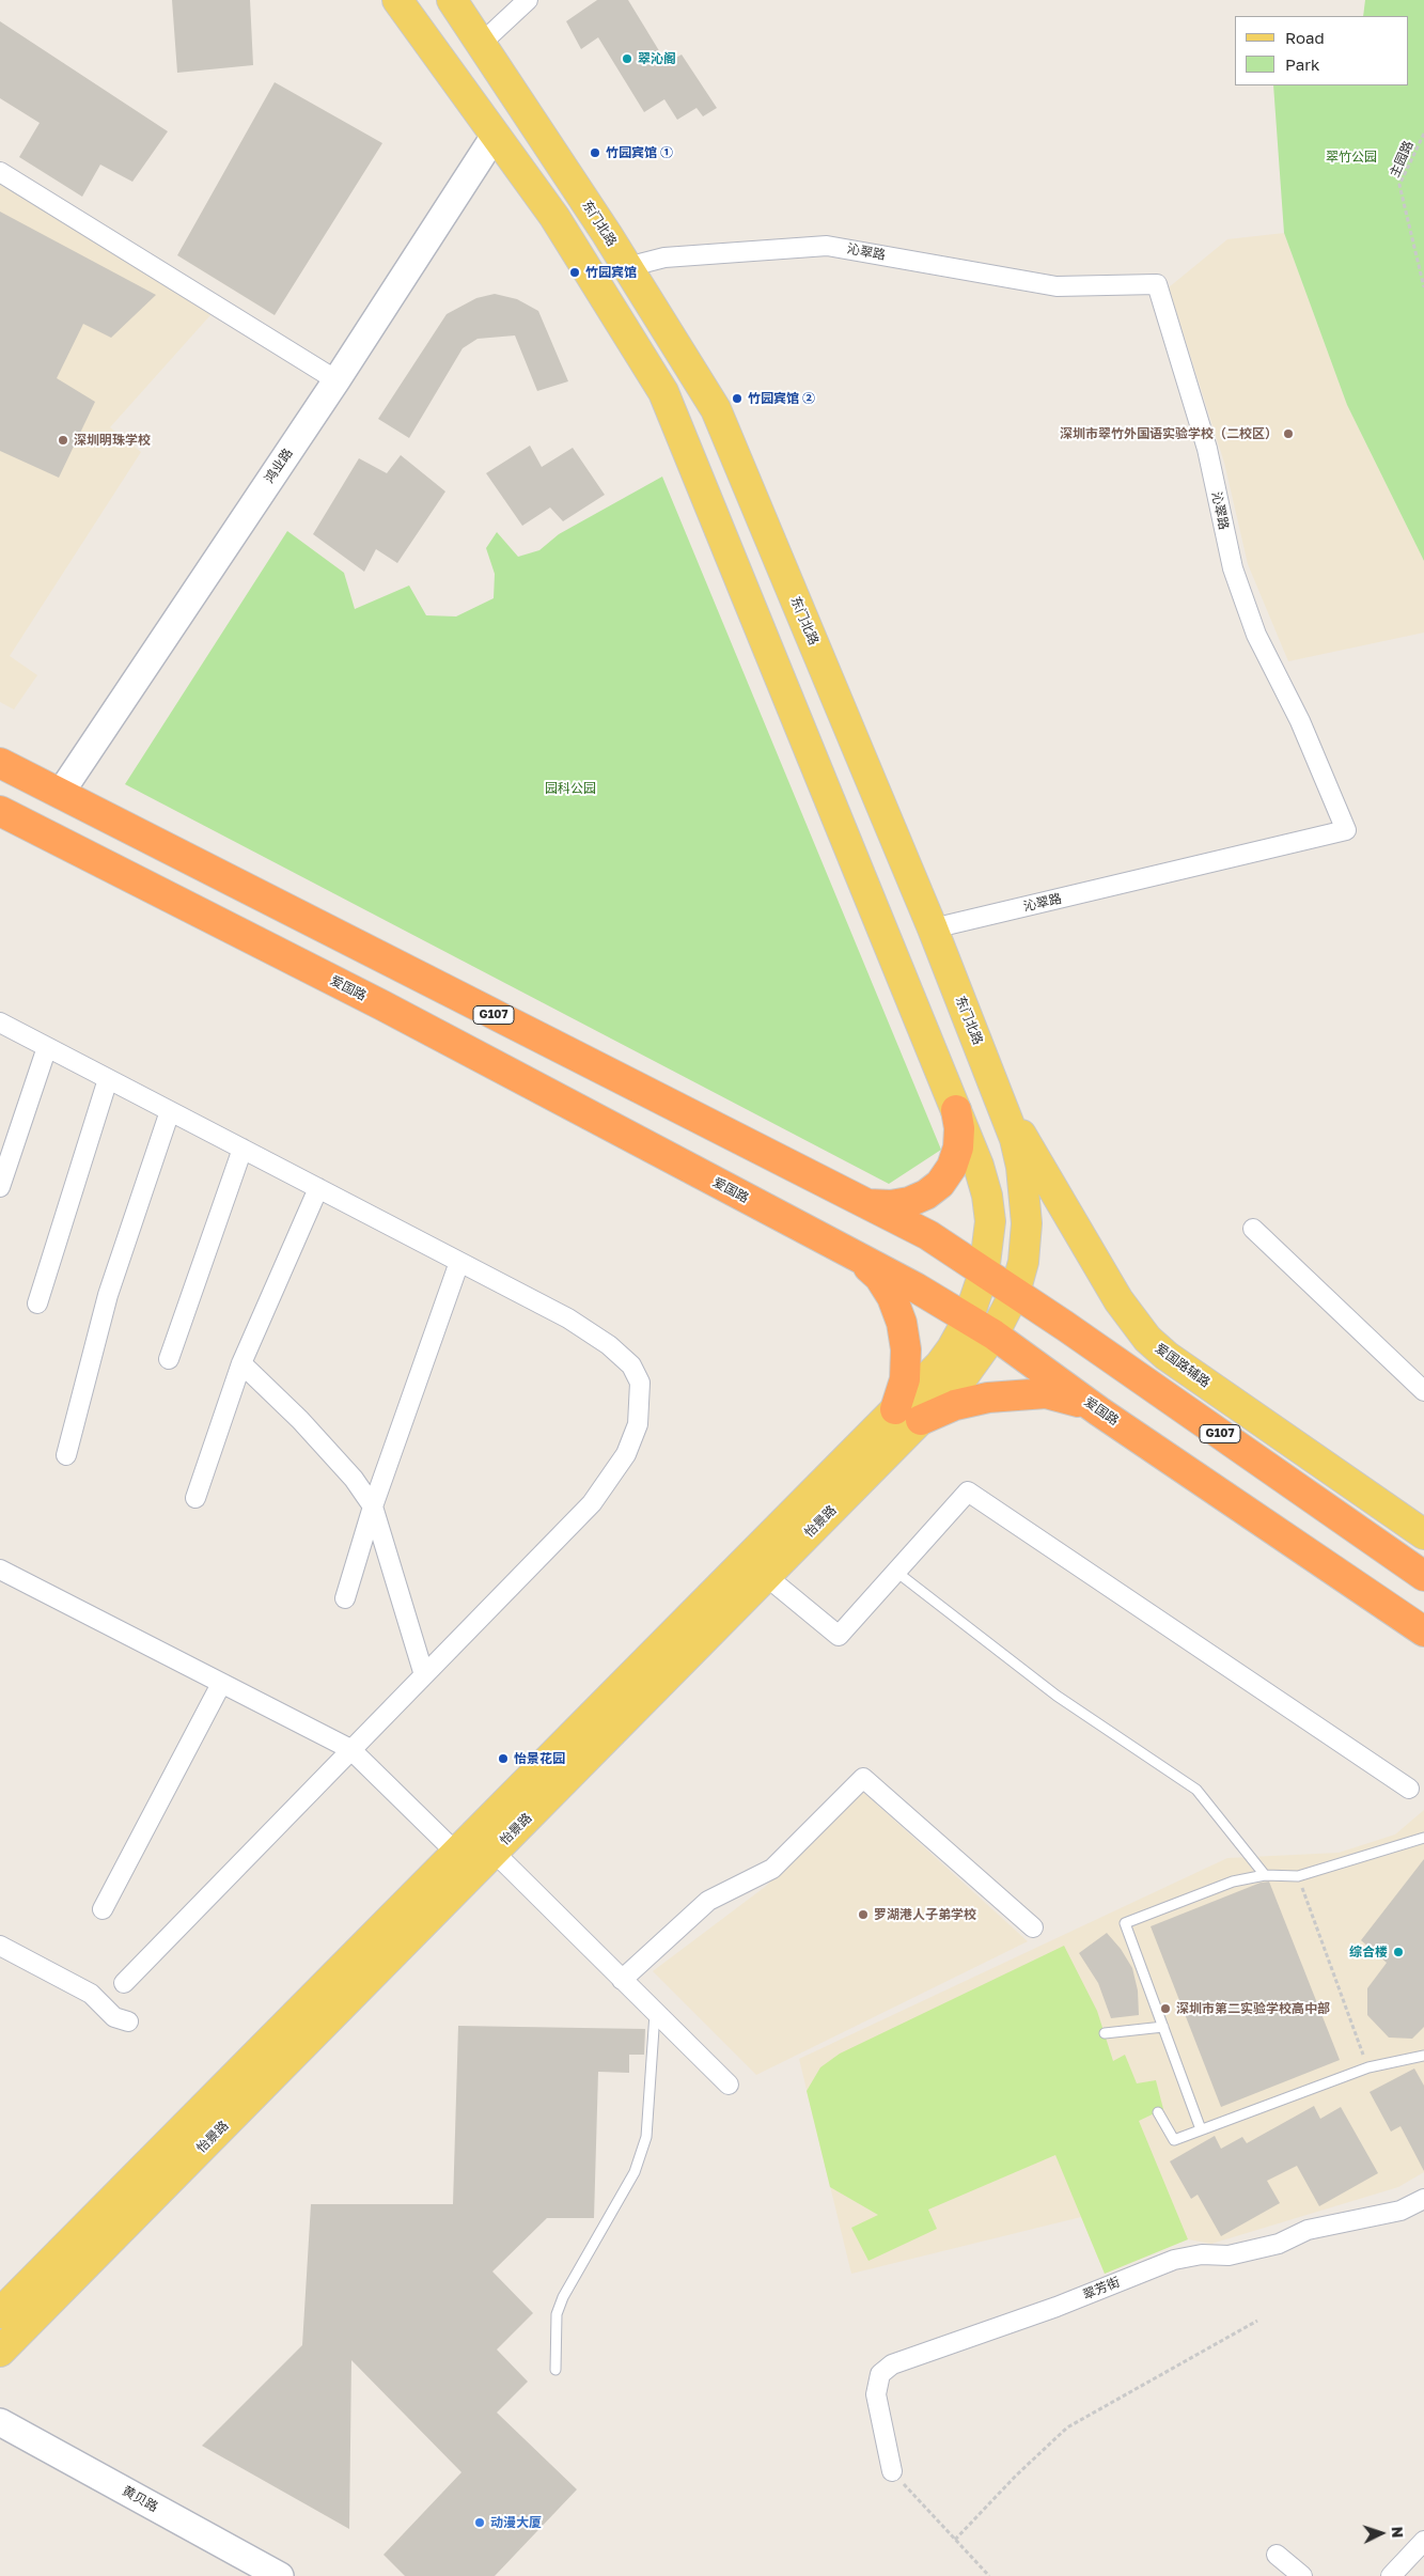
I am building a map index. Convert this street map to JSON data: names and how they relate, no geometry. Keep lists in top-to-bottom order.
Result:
{
  "streets": {
    "highway": ["爱国路", "G107"],
    "main road": ["东门北路", "爱国路辅路", "怡景路"],
    "street": [
      "沁翠路",
      "鸿业路",
      "翠芳街",
      "黄贝路"
    ],
    "path": ["主园路"]
  },
  "crossings": [
    ["东门北路", "沁翠路"],
    ["东门北路", "G107"],
    ["东门北路", "爱国路辅路"],
    ["东门北路", "怡景路"],
    ["鸿业路", "G107"],
    ["爱国路", "怡景路"],
    ["G107", "怡景路"]
  ],
  "parks": ["翠竹公园", "园科公园"],
  "places": [
    "翠沁阁",
    "竹园宾馆 ①",
    "竹园宾馆",
    "竹园宾馆 ②",
    "深圳市翠竹外国语实验学校（二校区）",
    "深圳明珠学校",
    "怡景花园",
    "罗湖港人子弟学校",
    "综合楼",
    "深圳市第二实验学校高中部",
    "动漫大厦"
  ],
  "legend": ["Road", "Park"],
  "north": "right"
}
